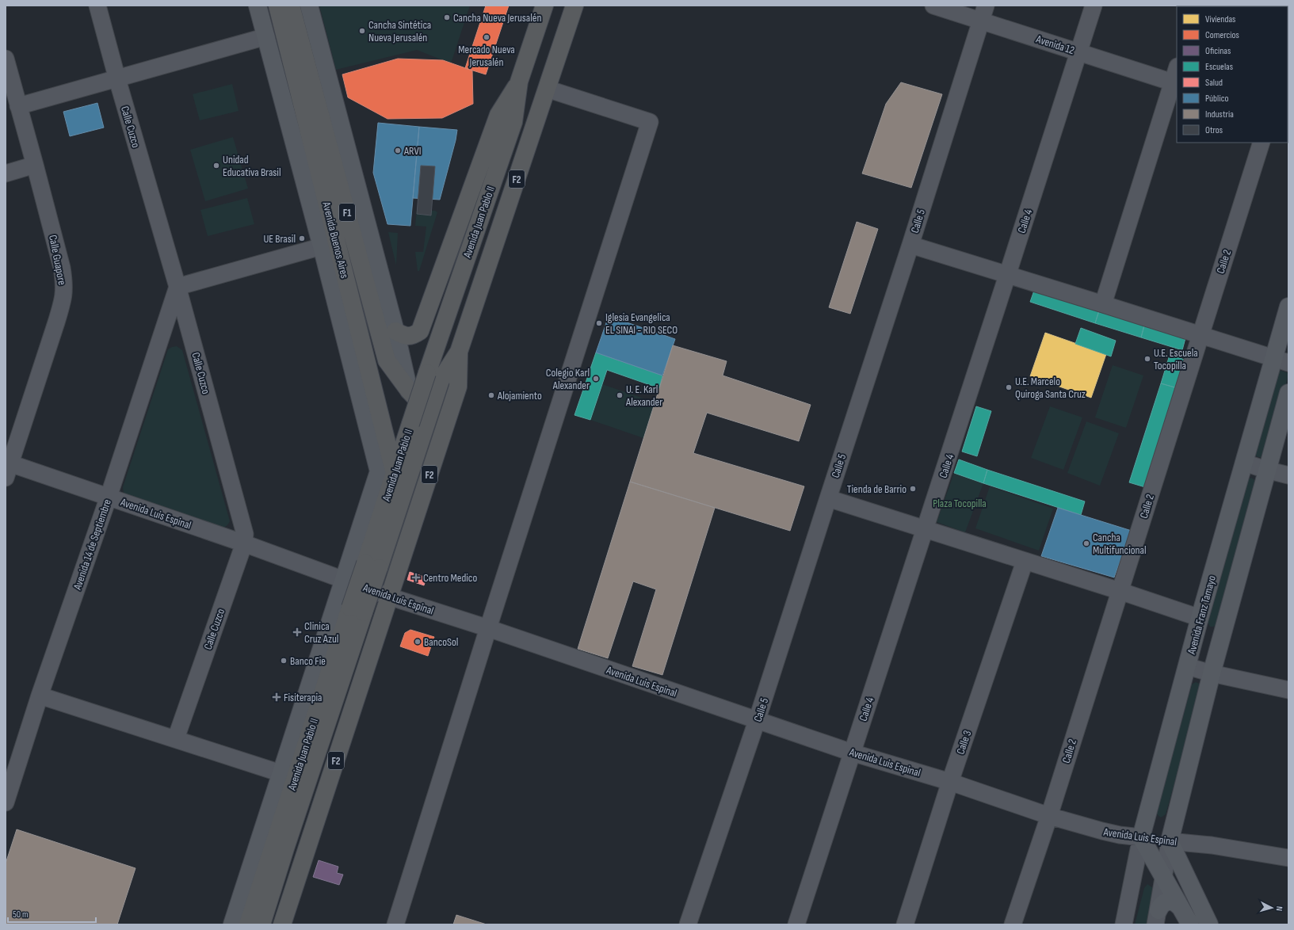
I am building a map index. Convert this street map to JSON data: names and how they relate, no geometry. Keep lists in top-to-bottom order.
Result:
{
  "streets": {
    "highway": [
      "F2",
      "F1",
      "Avenida Juan Pablo II",
      "Avenida Buenos Aires"
    ],
    "main road": ["Avenida Luis Espinal", "Avenida Franz Tamayo"],
    "street": [
      "Avenida 12",
      "Calle Cuzco",
      "Calle 5",
      "Calle 4",
      "Calle Guapore",
      "Calle 2",
      "Avenida 14 de Septiembre",
      "Calle 3"
    ]
  },
  "crossings": [
    ["Avenida 12", "Calle 5"],
    ["Avenida 12", "Calle 4"],
    ["Calle Cuzco", "Avenida Luis Espinal"],
    ["Calle Cuzco", "Avenida 14 de Septiembre"],
    ["F2", "Avenida Juan Pablo II"],
    ["F2", "Avenida Buenos Aires"],
    ["Calle 5", "Avenida Luis Espinal"],
    ["Calle 4", "Avenida Luis Espinal"],
    ["Avenida Juan Pablo II", "Avenida Buenos Aires"],
    ["Avenida Juan Pablo II", "Avenida Luis Espinal"],
    ["Calle Guapore", "Avenida Luis Espinal"],
    ["Calle 2", "Avenida Luis Espinal"],
    ["Avenida Luis Espinal", "Avenida 14 de Septiembre"],
    ["Avenida Luis Espinal", "Avenida Franz Tamayo"],
    ["Avenida Luis Espinal", "Calle 3"]
  ],
  "parks": ["Plaza Tocopilla"],
  "places": {
    "other": [
      "Cancha Nueva Jerusalén",
      "Cancha Sintética Nueva Jerusalén",
      "Mercado Nueva Jerusalén",
      "ARVI",
      "Unidad Educativa Brasil",
      "UE Brasil",
      "Iglesia Evangelica EL SINAI - RIO SECO",
      "U.E. Escuela Tocopilla",
      "Colegio Karl Alexander",
      "U.E. Marcelo Quiroga Santa Cruz",
      "Alojamiento",
      "U. E. Karl Alexander",
      "Tienda de Barrio",
      "Cancha Multifuncional",
      "BancoSol",
      "Banco Fie"
    ],
    "health": ["Centro Medico", "Clinica Cruz Azul", "Fisiterapia"]
  },
  "legend": [
    "Viviendas",
    "Comercios",
    "Oficinas",
    "Escuelas",
    "Salud",
    "Público",
    "Industria",
    "Otros"
  ],
  "scale_bar": "50 m",
  "north": "right"
}
